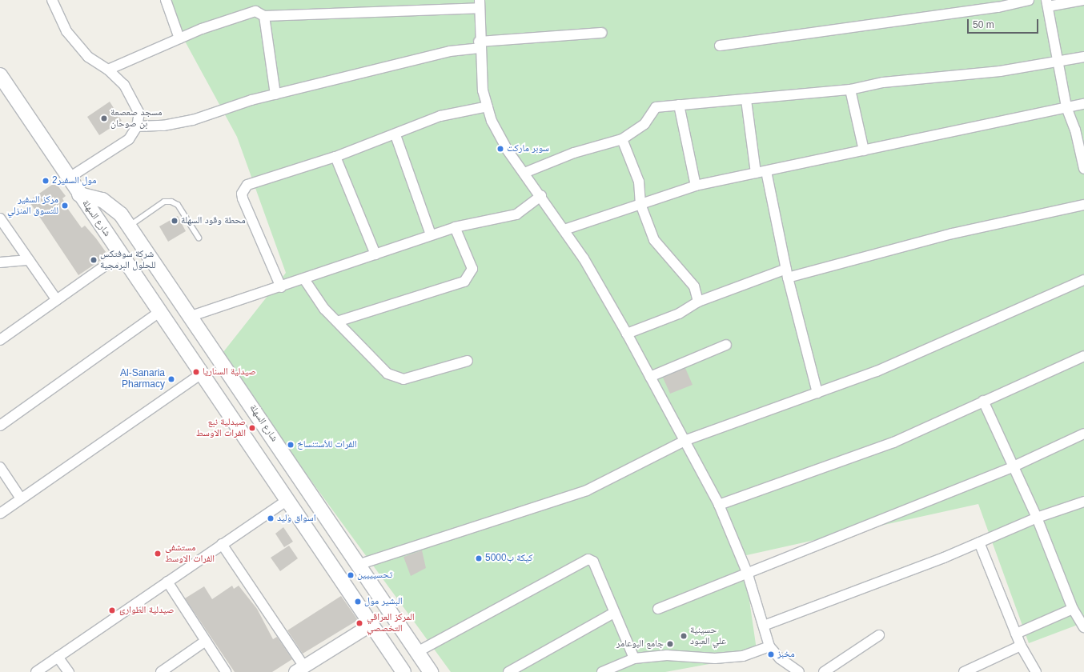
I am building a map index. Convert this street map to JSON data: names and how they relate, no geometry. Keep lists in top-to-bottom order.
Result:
{
  "streets": {
    "main road": ["شارع السهلة"]
  },
  "places": [
    "مسجد صعصعة بن صوحان",
    "سوبر ماركت",
    "مول السفير2",
    "مركز السفير للتسوق المنزلي",
    "محطة وقود السهلة",
    "شركة سوفتكس للحلول البرمجية",
    "صيدلية السناريا",
    "Al-Sanaria Pharmacy",
    "صيدلية نبع الفرات الاوسط",
    "الفرات للأستنساخ",
    "اسواق وليد",
    "مستشفى الفرات الاوسط",
    "كيكة ب5000",
    "تحسيييين",
    "البشير مول",
    "صيدلية الطوارئ",
    "المركز العراقي التخصصي",
    "حسينية علي العبود",
    "جامع البوعامر",
    "مخبز"
  ],
  "scale_bar": "50 m"
}
